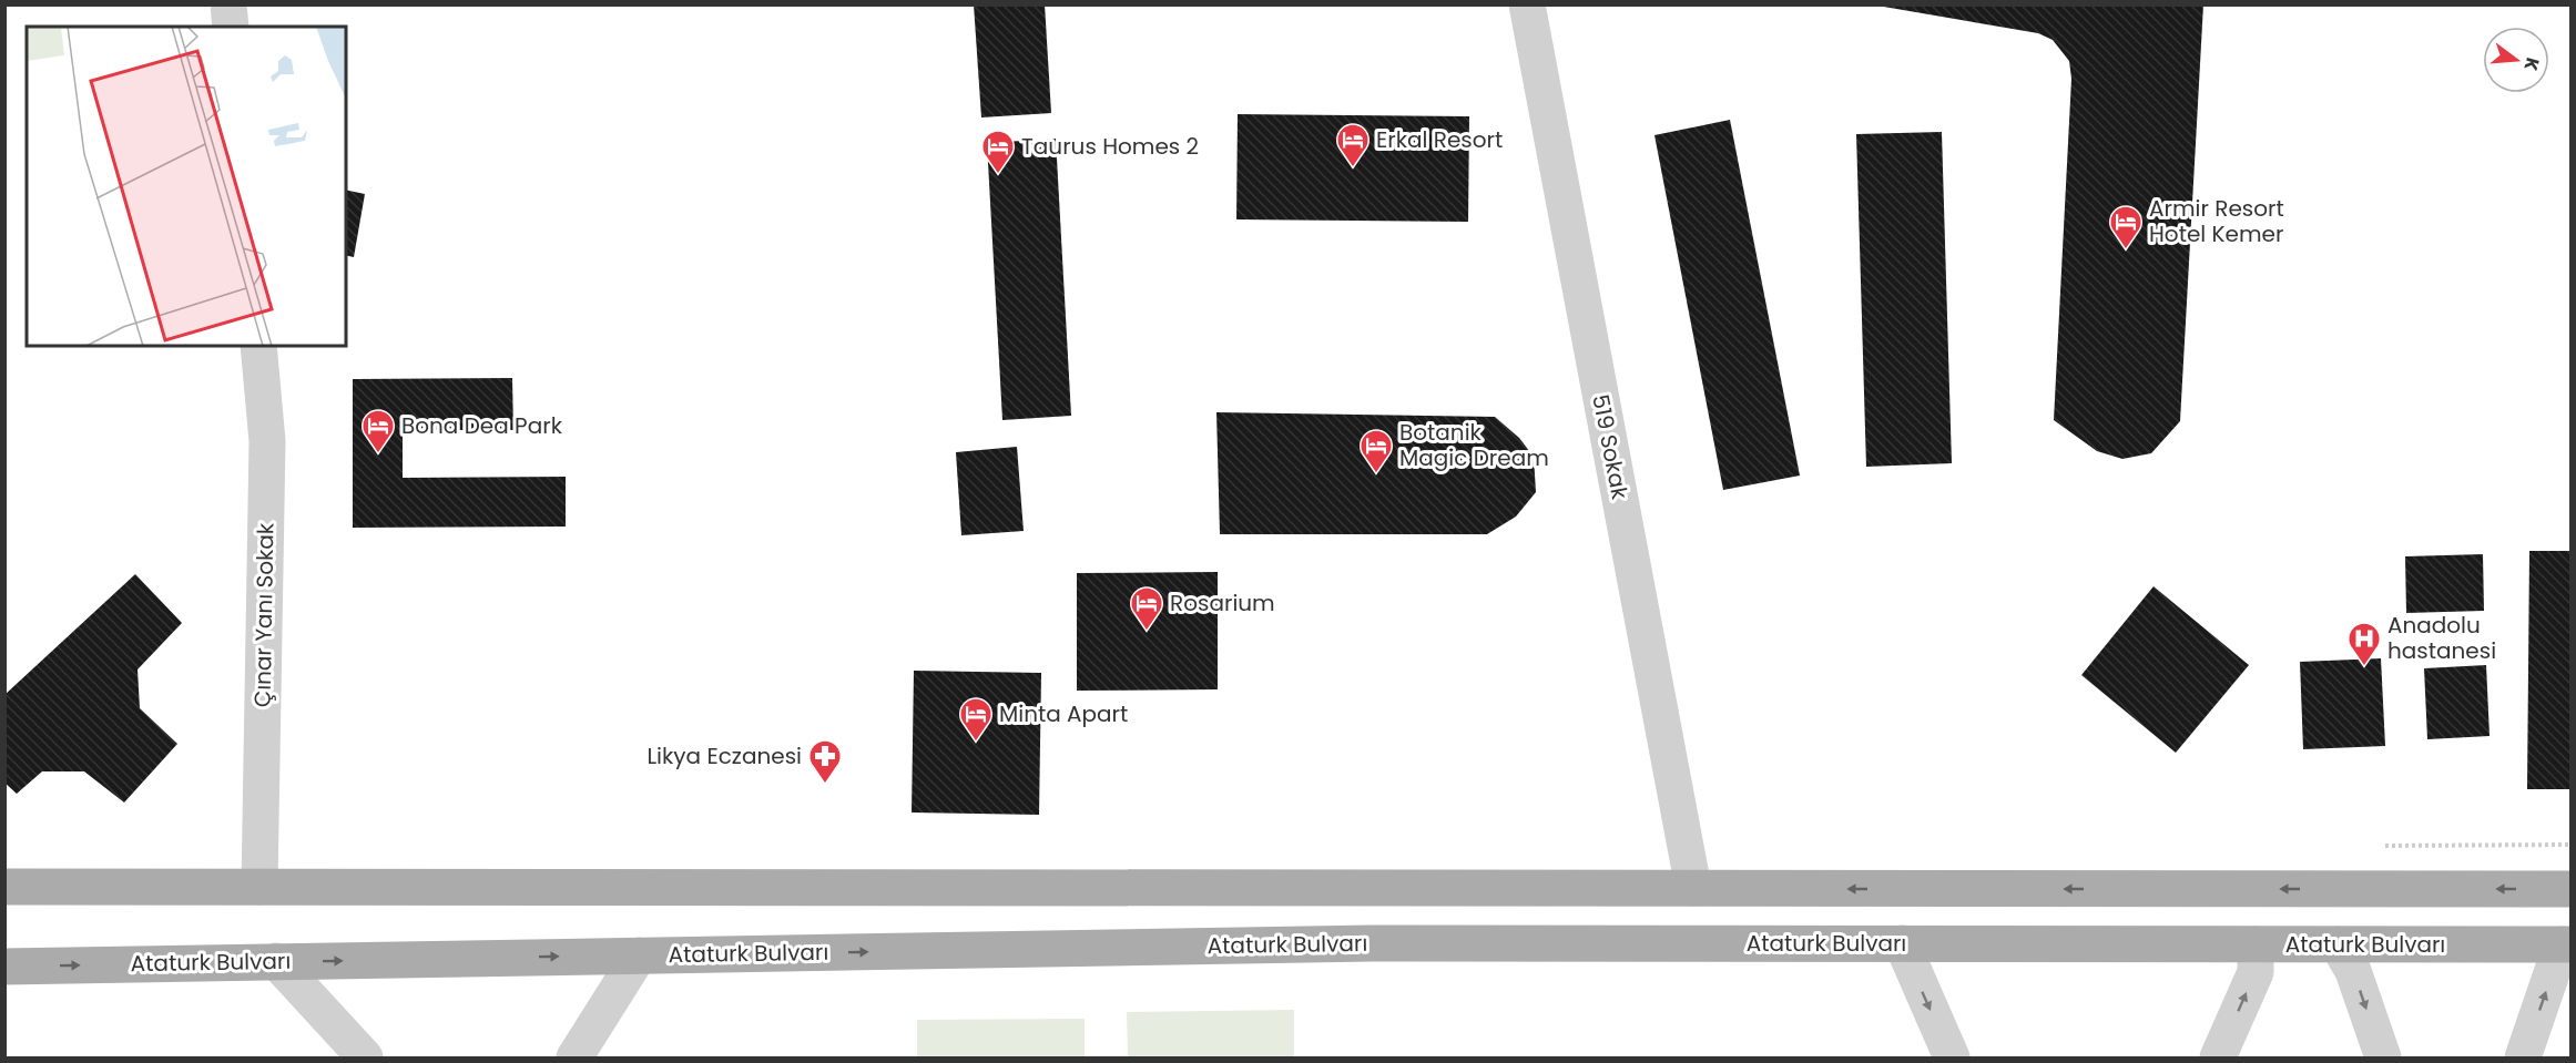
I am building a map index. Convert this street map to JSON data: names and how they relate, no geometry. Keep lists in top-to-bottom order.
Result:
{
  "streets": {
    "main road": ["Ataturk Bulvarı"],
    "street": ["519 Sokak", "Çınar Yanı Sokak"]
  },
  "places": {
    "hotel": [
      "Erkal Resort",
      "Taurus Homes 2",
      "Armir Resort Hotel Kemer",
      "Bona Dea Park",
      "Botanik Magic Dream",
      "Rosarium",
      "Minta Apart"
    ],
    "hospital": ["Anadolu hastanesi"],
    "pharmacy": ["Likya Eczanesi"]
  },
  "north": "right"
}
